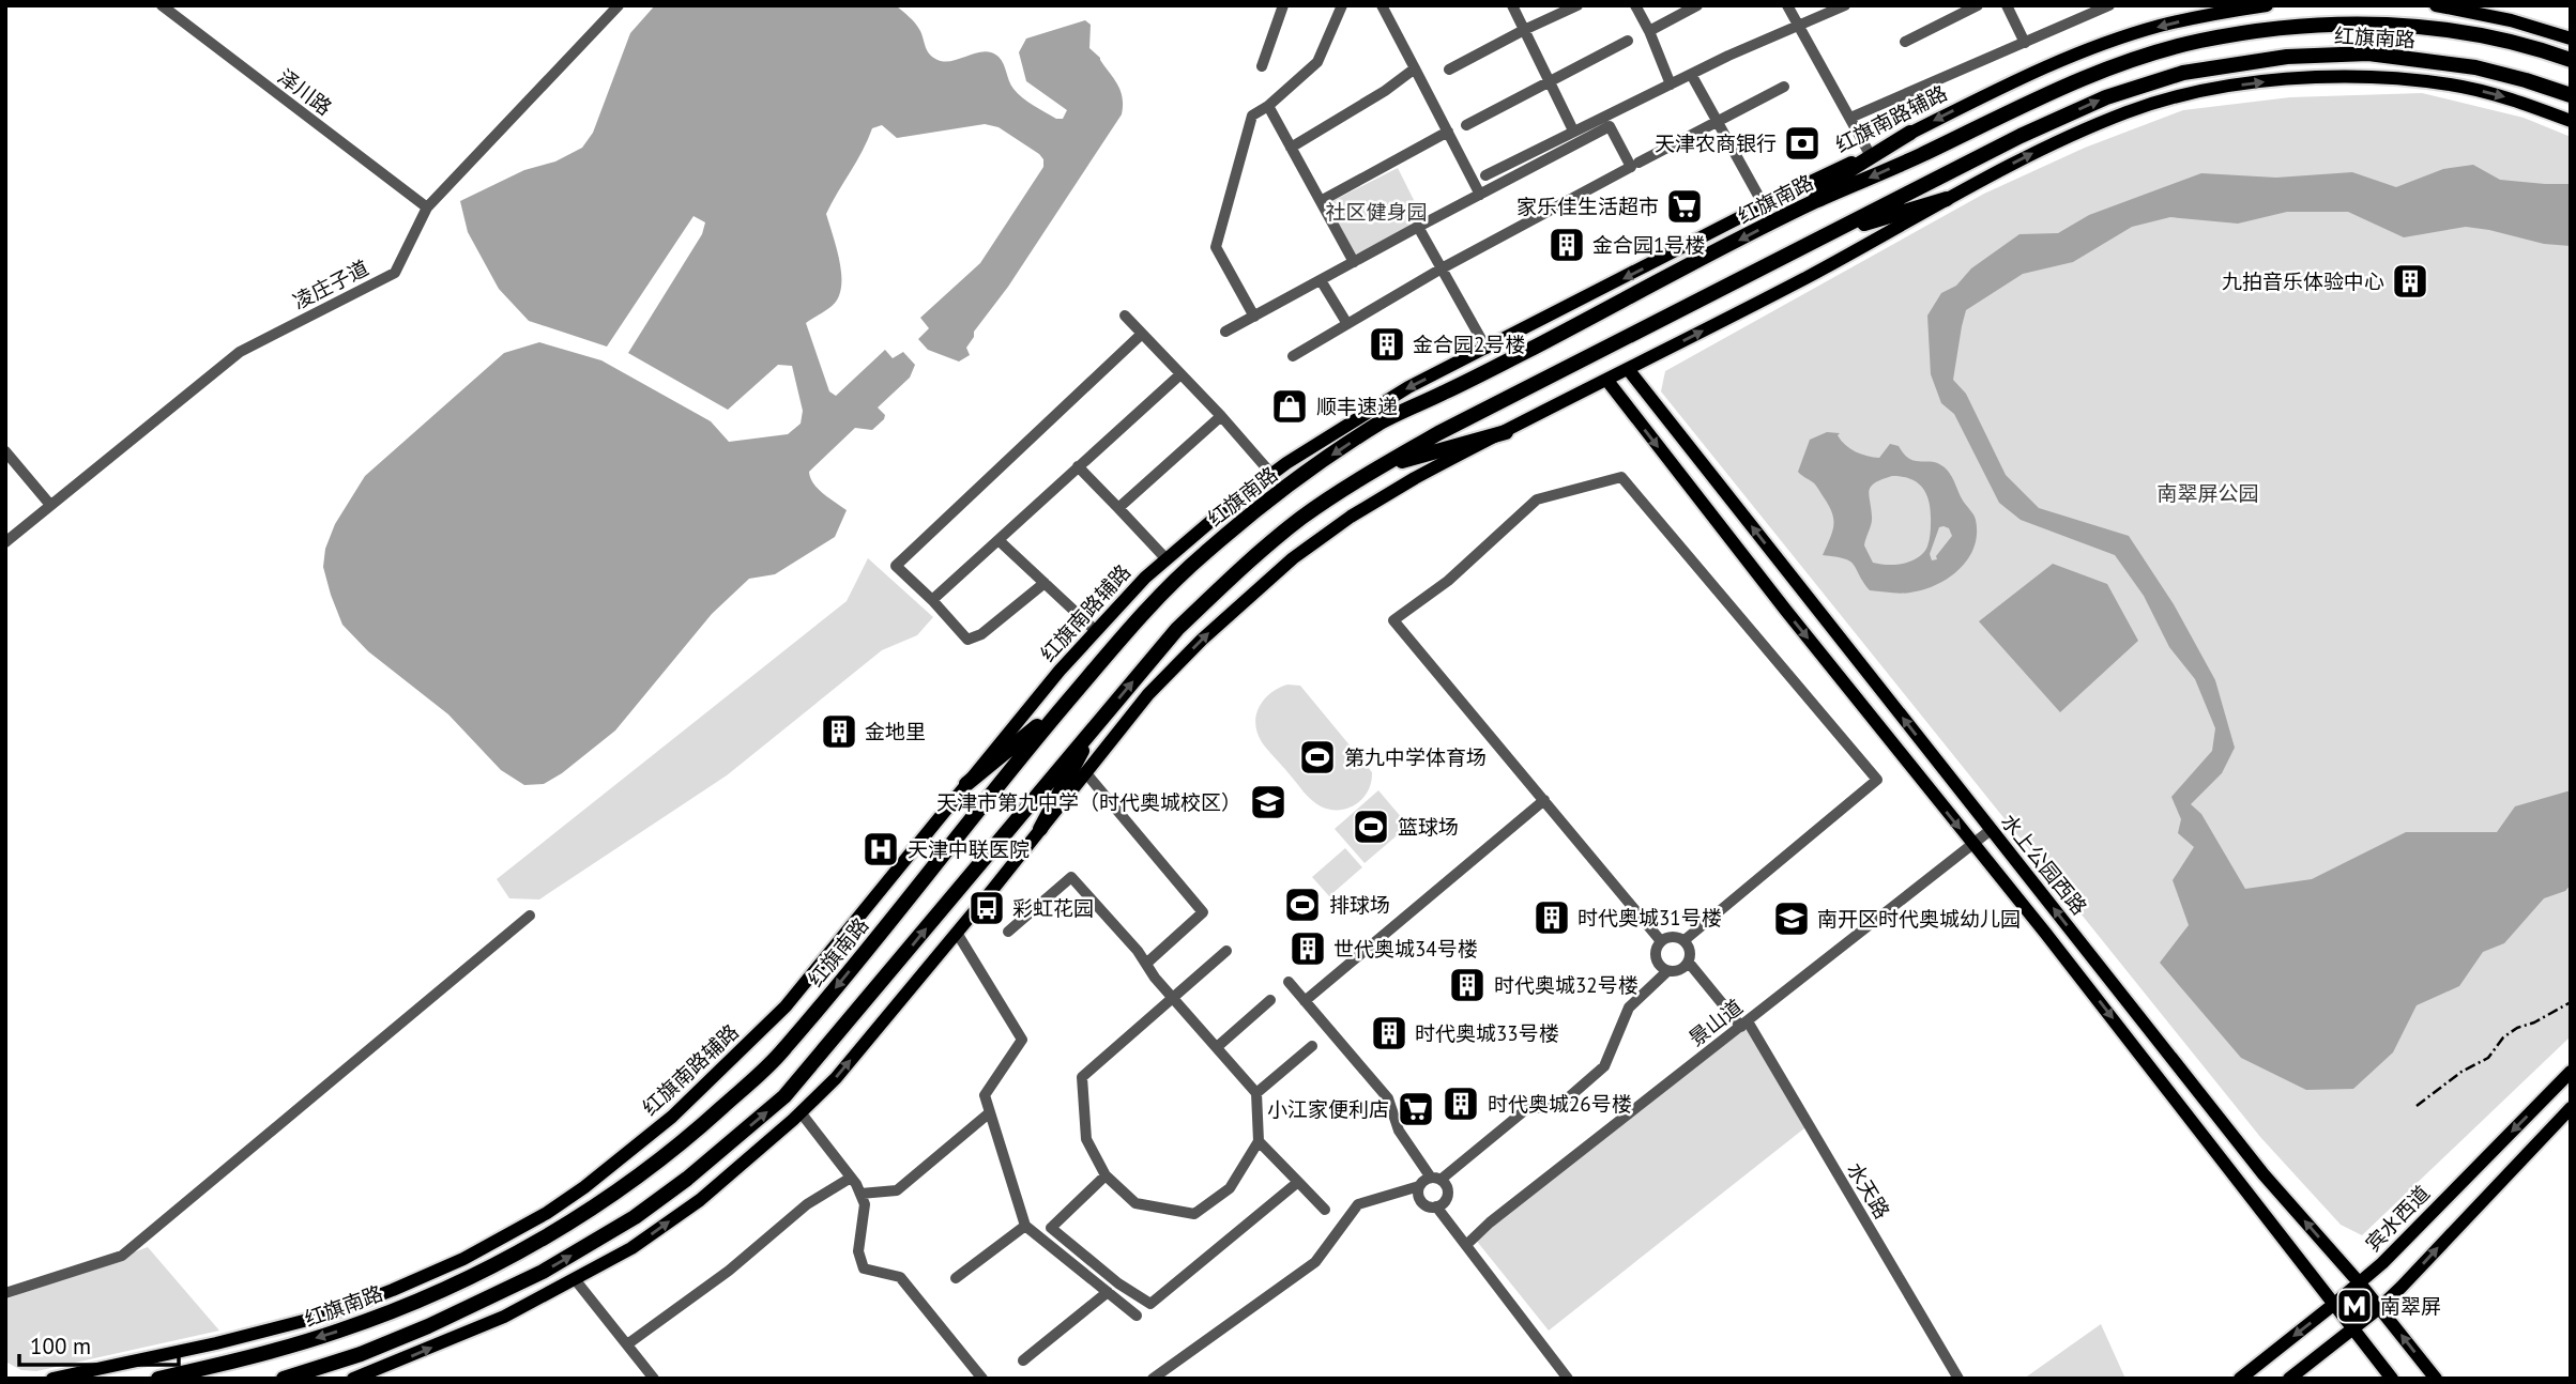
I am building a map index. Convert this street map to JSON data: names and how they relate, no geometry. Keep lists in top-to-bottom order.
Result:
{
  "streets": {
    "highway": ["红旗南路"],
    "main road": ["红旗南路辅路", "水上公园西路", "宾水西道"],
    "street": [
      "泽川路",
      "凌庄子道",
      "景山道",
      "水天路"
    ]
  },
  "crossings": [
    ["泽川路", "凌庄子道"],
    ["水上公园西路", "景山道"],
    ["水上公园西路", "宾水西道"],
    ["景山道", "水天路"]
  ],
  "parks": ["社区健身园", "南翠屏公园"],
  "places": {
    "bank": ["天津农商银行"],
    "supermarket": ["家乐佳生活超市", "小江家便利店"],
    "building": [
      "金合园1号楼",
      "九拍音乐体验中心",
      "金合园2号楼",
      "金地里",
      "时代奥城31号楼",
      "世代奥城34号楼",
      "时代奥城32号楼",
      "时代奥城33号楼",
      "时代奥城26号楼"
    ],
    "shop": ["顺丰速递"],
    "sports": ["第九中学体育场", "篮球场", "排球场"],
    "school or university": ["天津市第九中学（时代奥城校区）", "南开区时代奥城幼儿园"],
    "hospital": ["天津中联医院"],
    "bus stop": ["彩虹花园"],
    "metro station": ["南翠屏"]
  },
  "scale_bar": "100 m"
}
